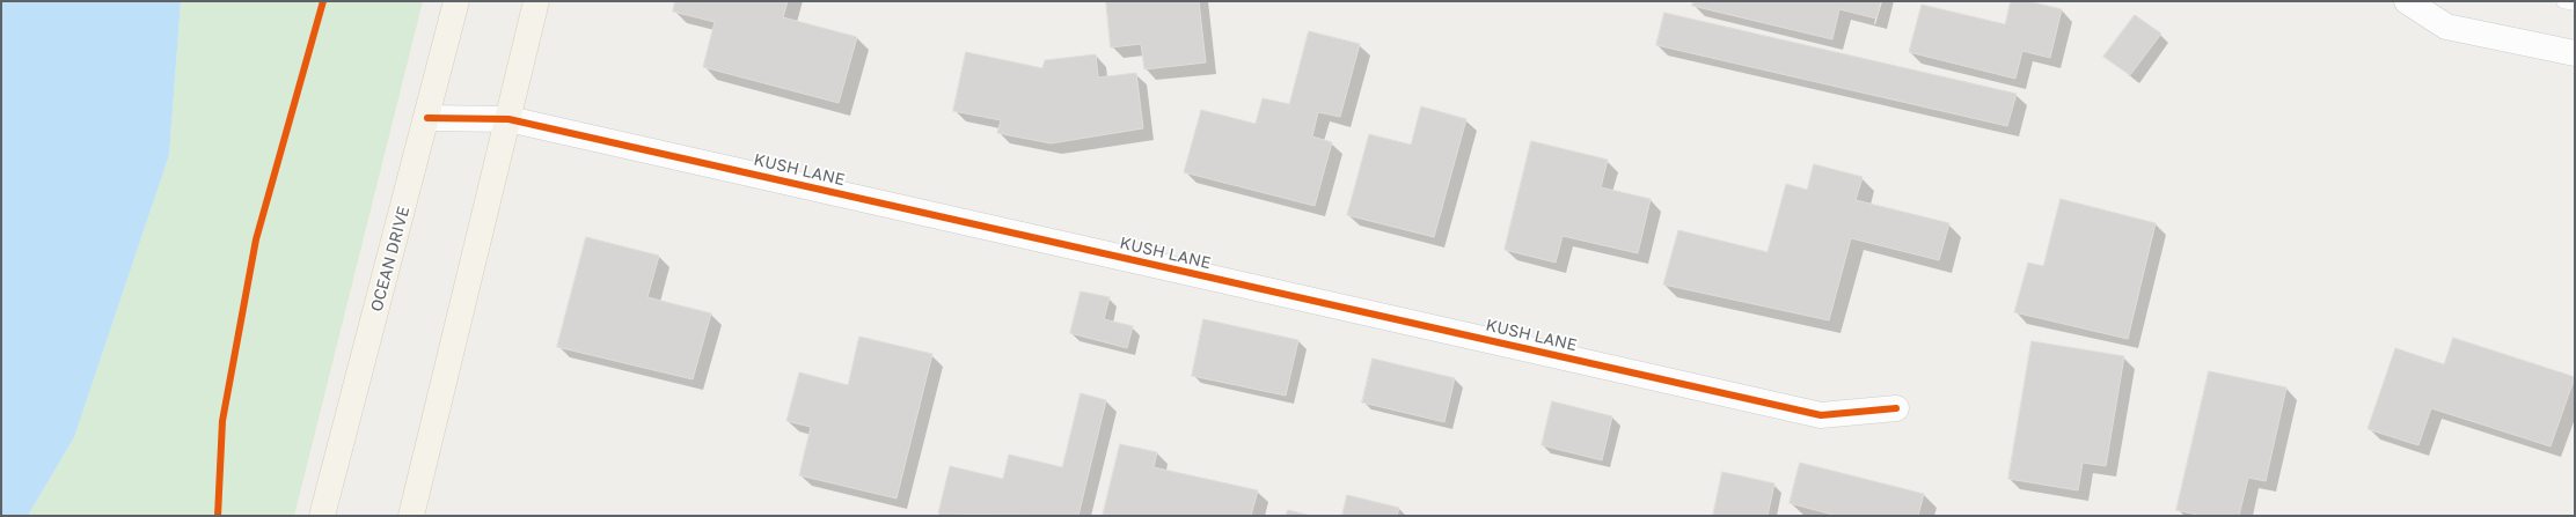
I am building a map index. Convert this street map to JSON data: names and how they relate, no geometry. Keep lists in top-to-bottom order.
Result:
{
  "streets": {
    "main road": ["OCEAN DRIVE"],
    "street": ["KUSH LANE"]
  },
  "crossings": [
    ["KUSH LANE", "OCEAN DRIVE"]
  ]
}
